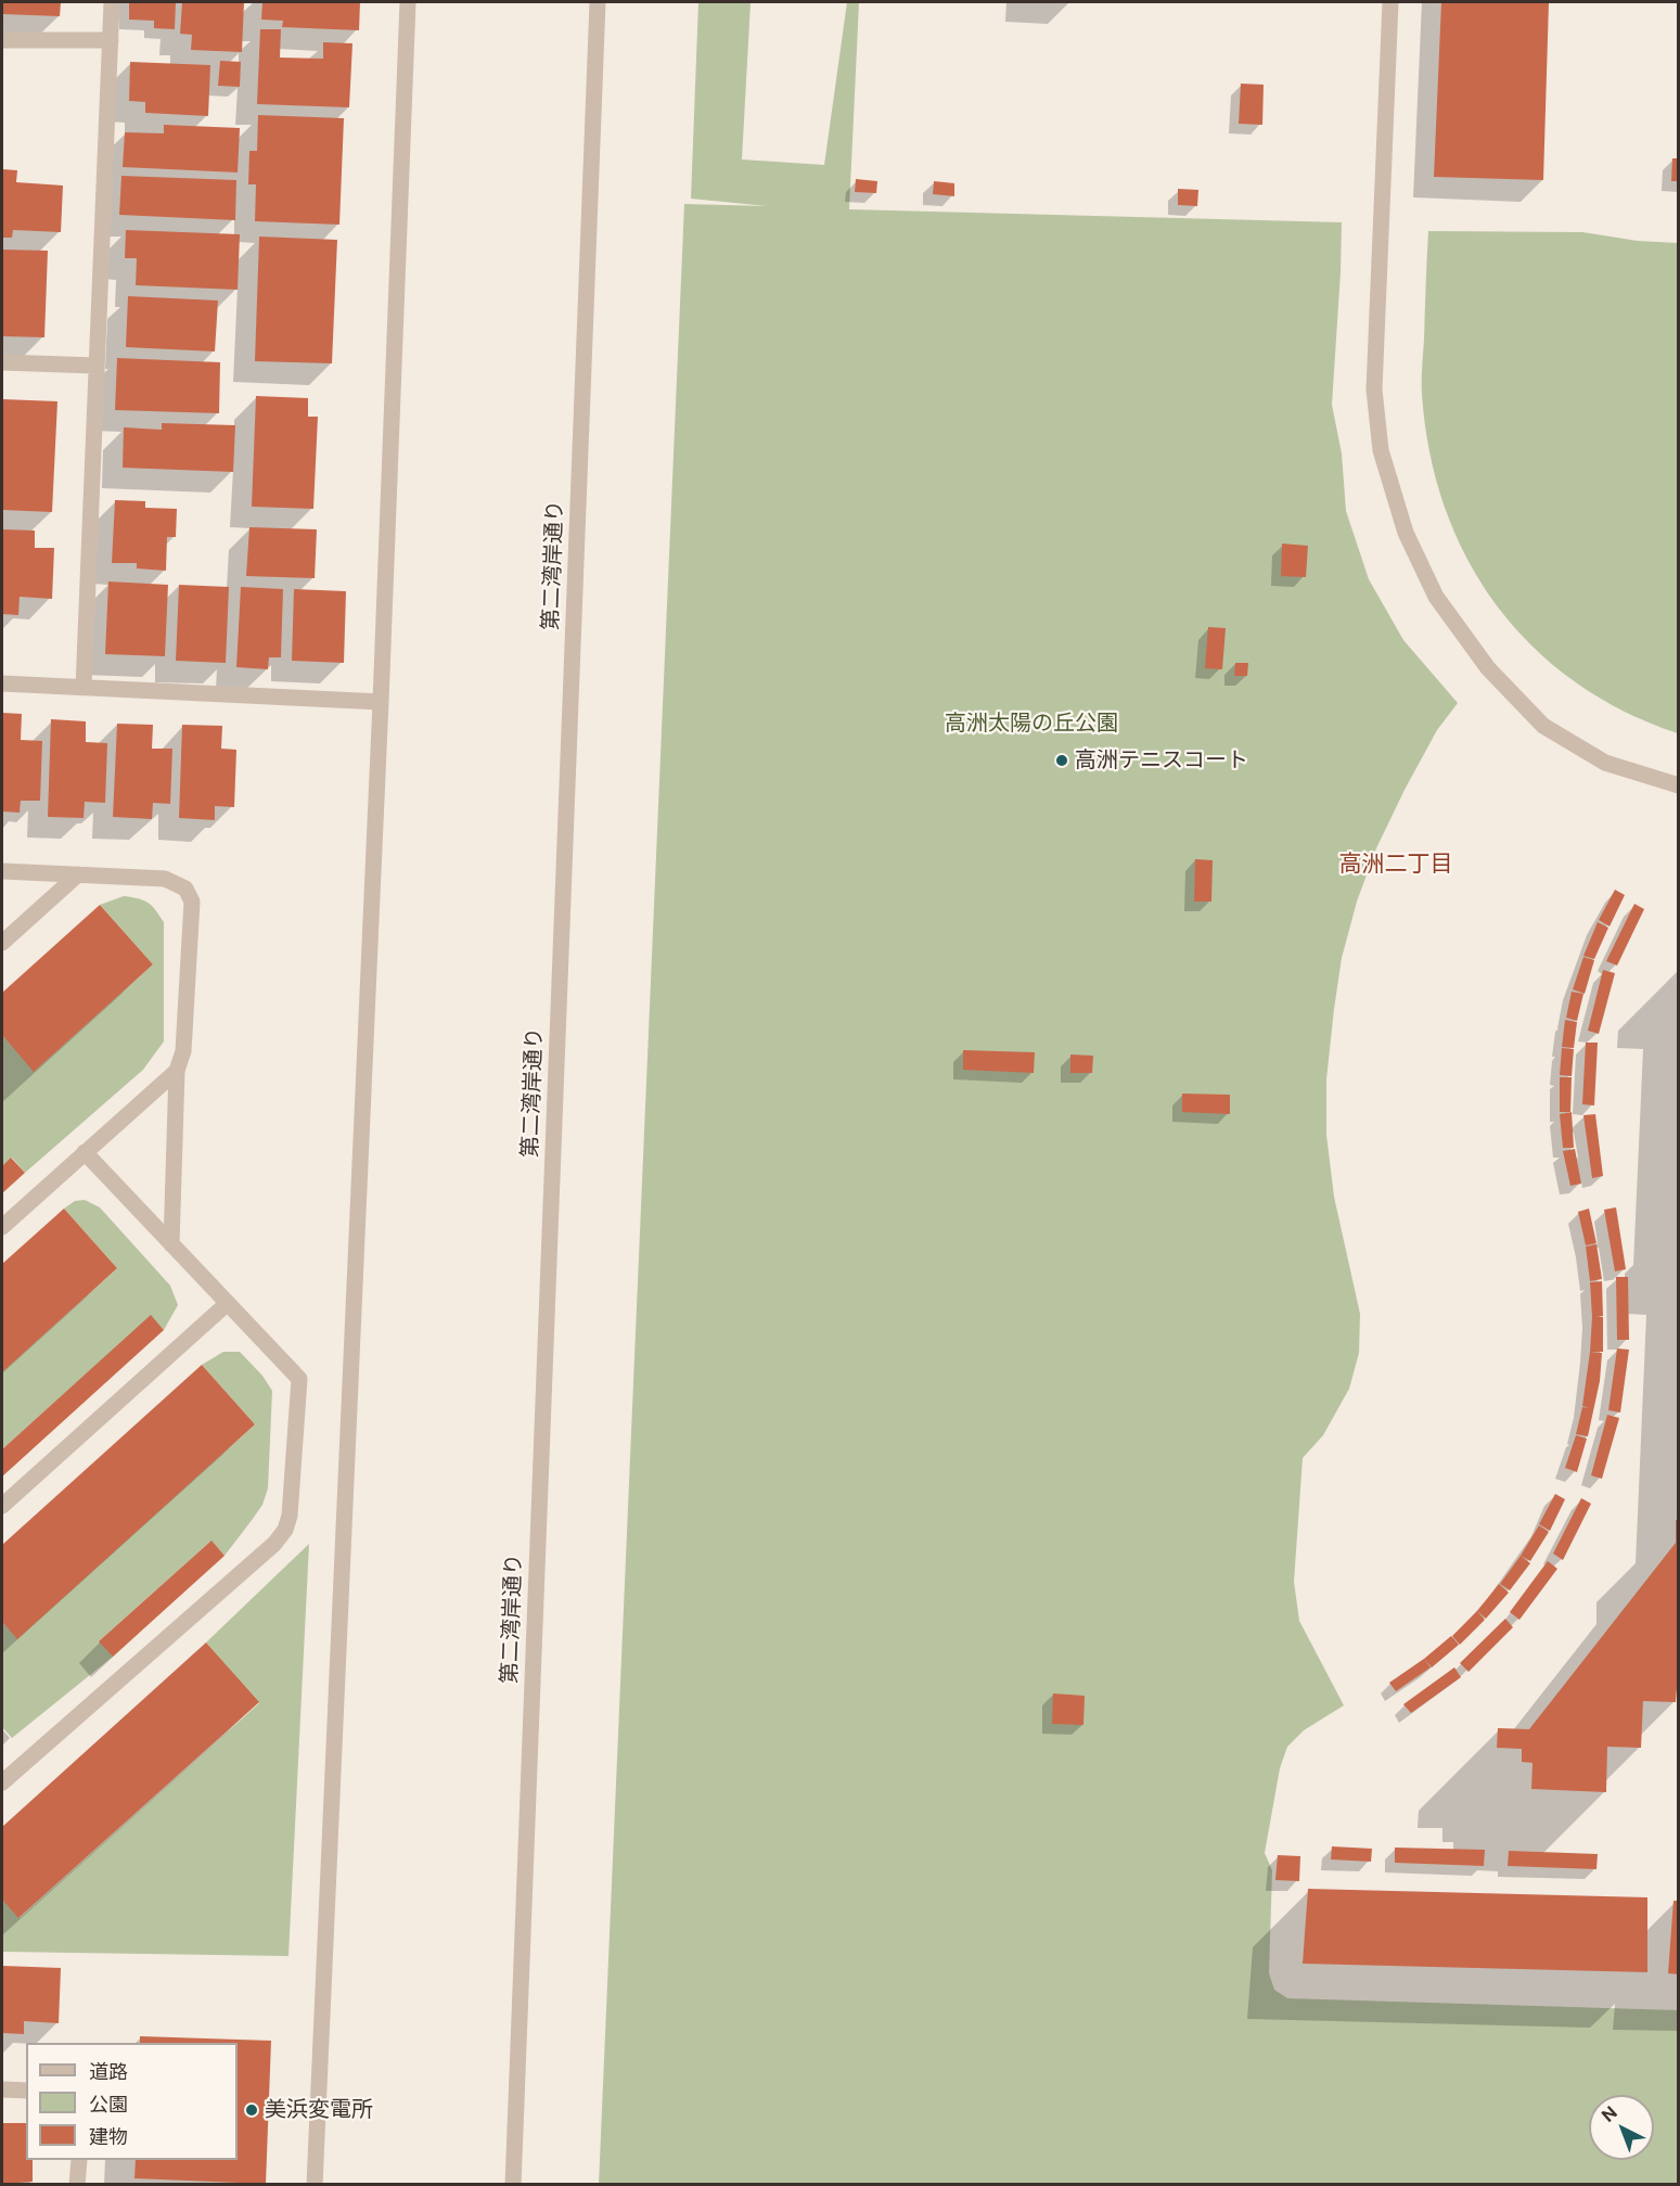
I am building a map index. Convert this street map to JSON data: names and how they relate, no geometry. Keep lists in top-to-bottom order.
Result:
{
  "streets": {
    "street": ["第二湾岸通り"]
  },
  "districts": ["高洲二丁目"],
  "parks": ["高洲太陽の丘公園"],
  "places": ["高洲テニスコート", "美浜変電所"],
  "legend": ["道路", "公園", "建物"],
  "north": "top left"
}
